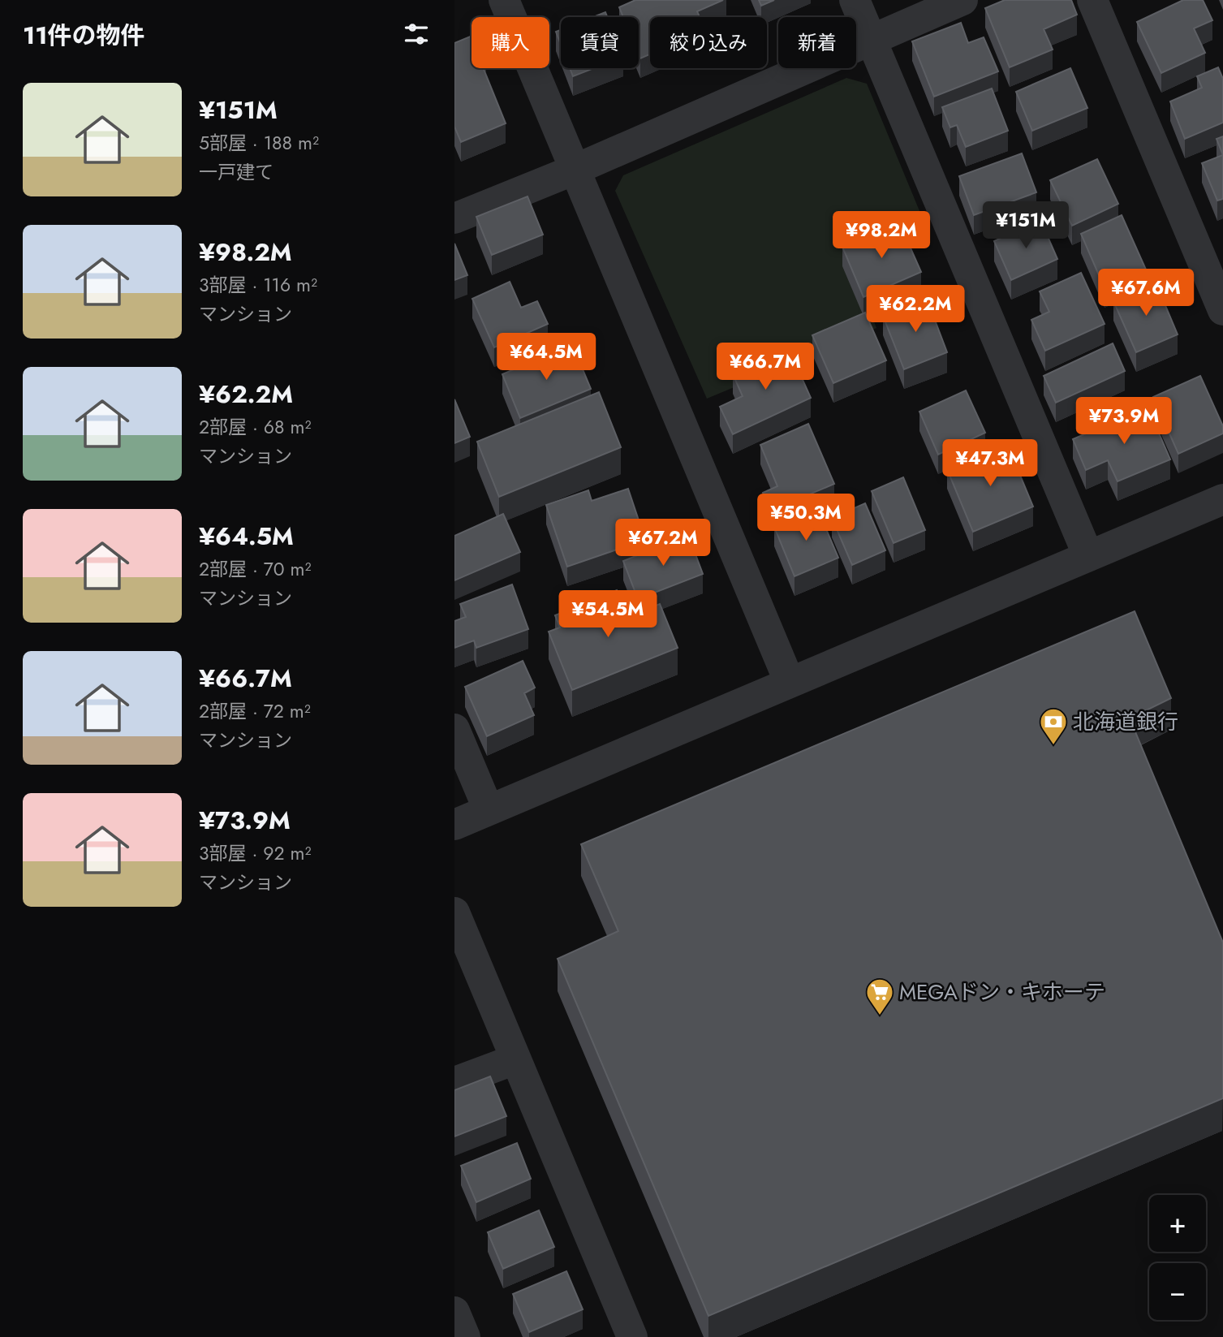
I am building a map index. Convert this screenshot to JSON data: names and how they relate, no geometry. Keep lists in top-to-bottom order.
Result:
{
  "places": {
    "bank": ["北海道銀行"],
    "supermarket": ["MEGAドン・キホーテ"]
  },
  "page": {
    "heading": "11件の物件",
    "chip": [
      "購入",
      "賃貸",
      "絞り込み",
      "新着"
    ],
    "list": [
      {
        "name": "¥151M",
        "note": "5部屋 · 188 m² · 一戸建て"
      },
      {
        "name": "¥98.2M",
        "note": "3部屋 · 116 m² · マンション"
      },
      {
        "name": "¥62.2M",
        "note": "2部屋 · 68 m² · マンション"
      },
      {
        "name": "¥64.5M",
        "note": "2部屋 · 70 m² · マンション"
      },
      {
        "name": "¥66.7M",
        "note": "2部屋 · 72 m² · マンション"
      },
      {
        "name": "¥73.9M",
        "note": "3部屋 · 92 m² · マンション"
      }
    ],
    "price": [
      "¥151M",
      "¥98.2M",
      "¥67.6M",
      "¥62.2M",
      "¥64.5M",
      "¥66.7M",
      "¥73.9M",
      "¥47.3M",
      "¥50.3M",
      "¥67.2M",
      "¥54.5M"
    ],
    "map_buttons": ["+", "−"]
  }
}
